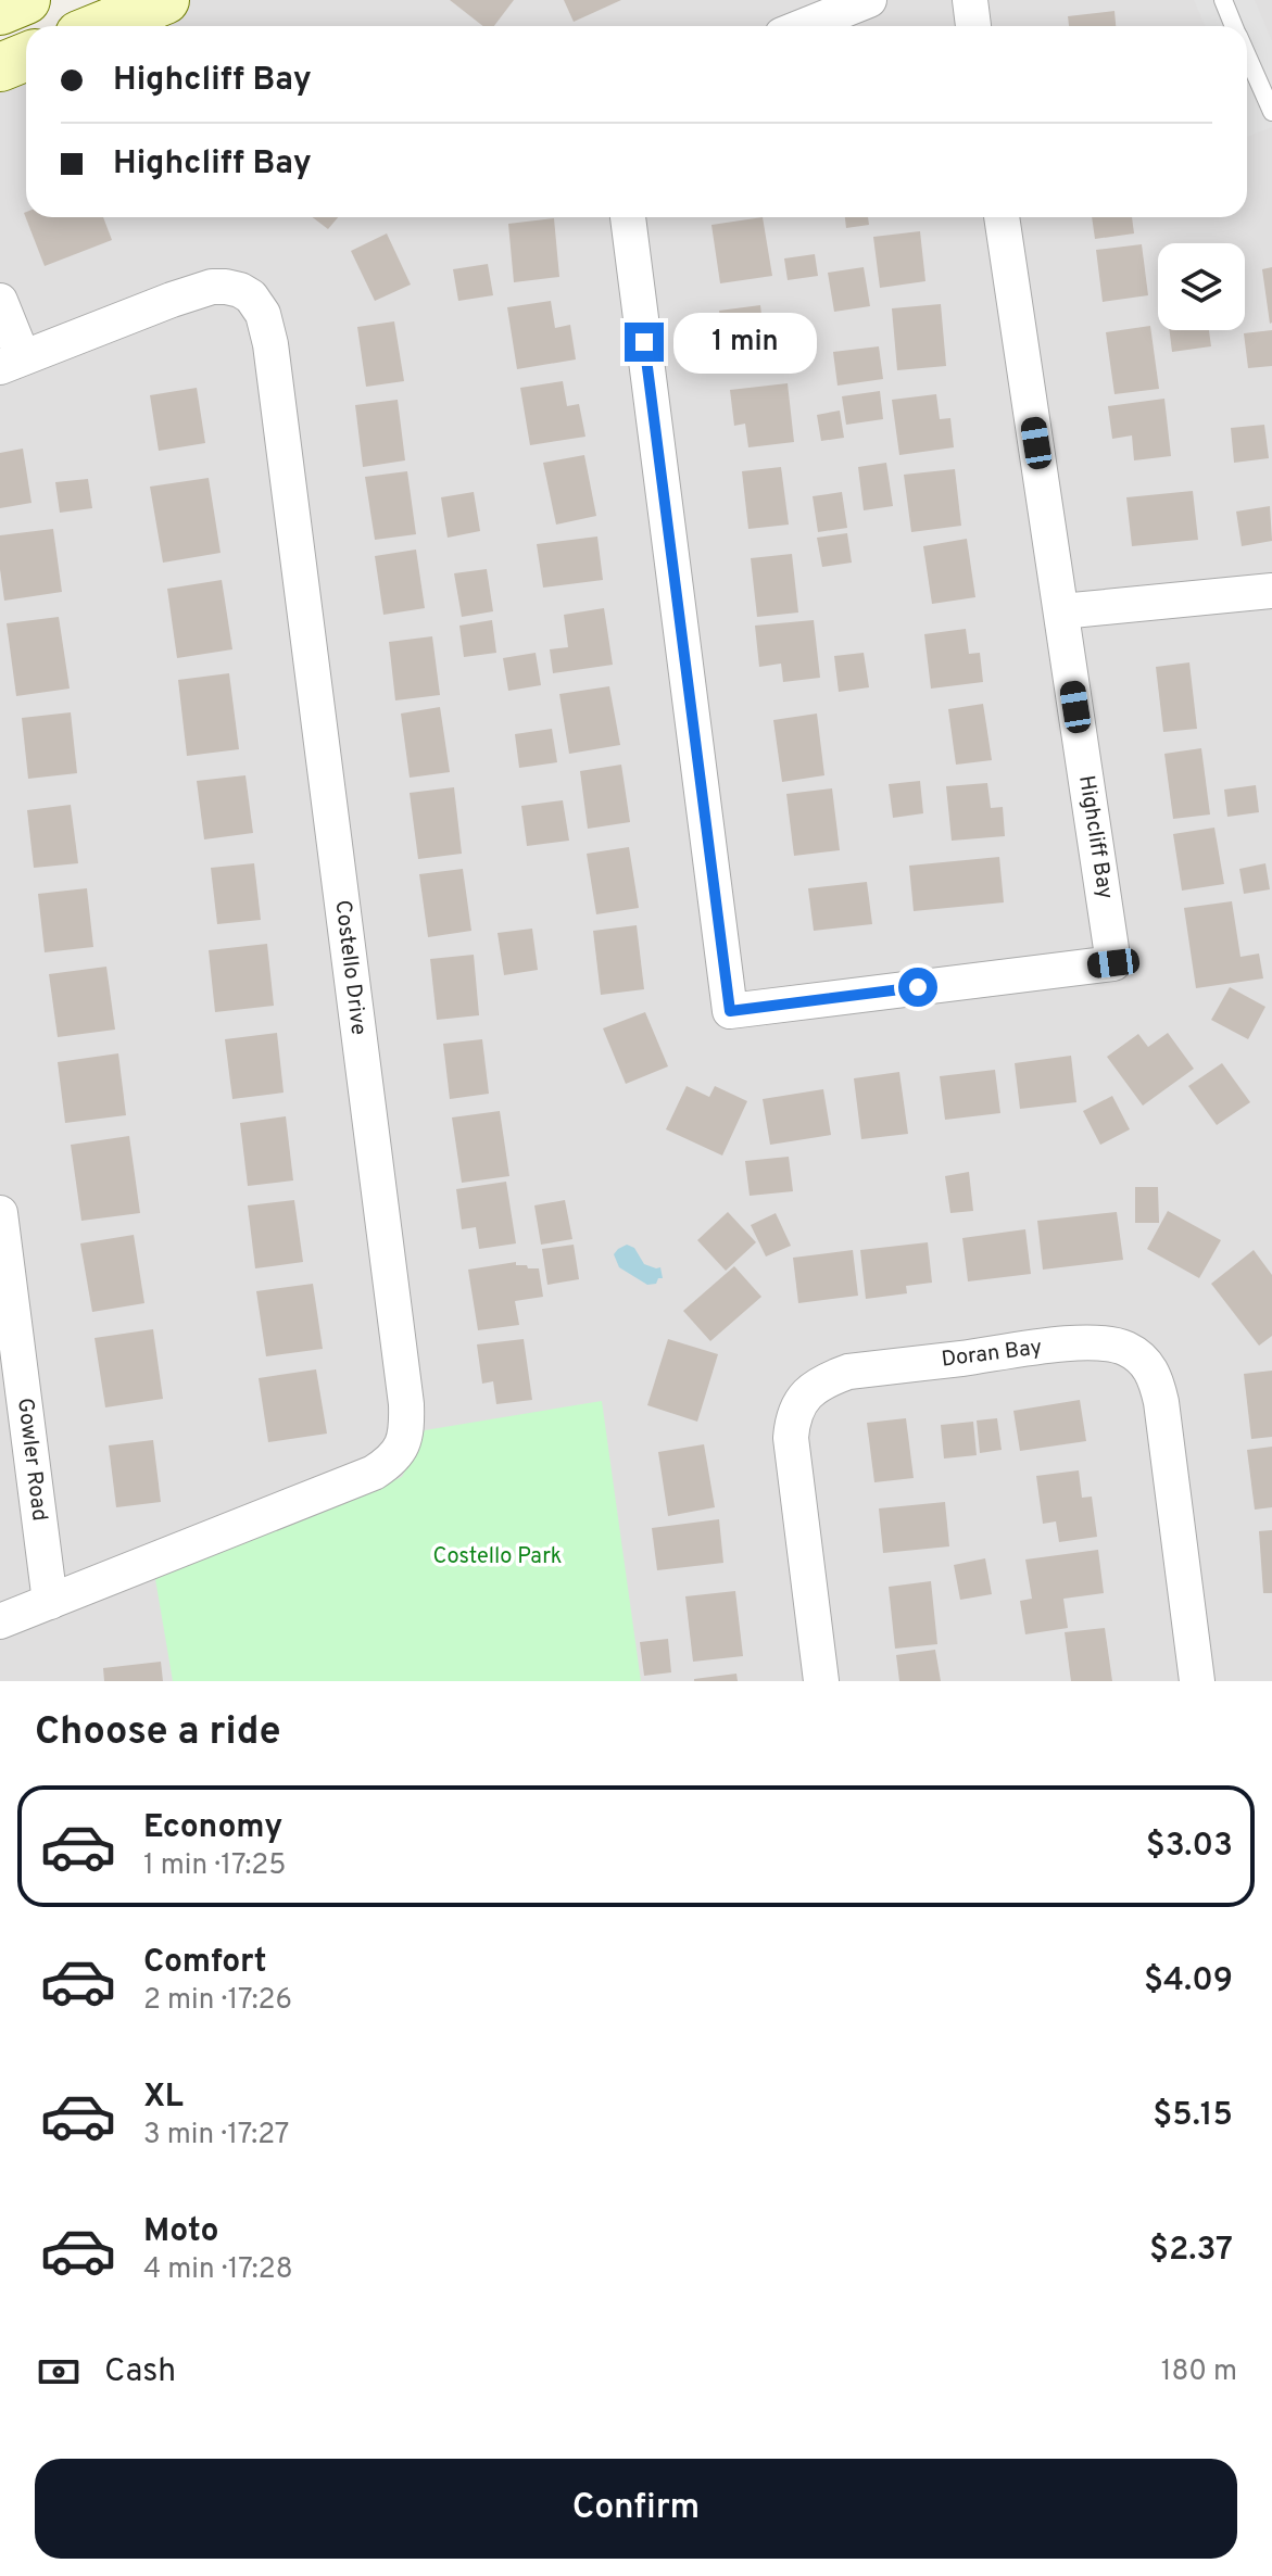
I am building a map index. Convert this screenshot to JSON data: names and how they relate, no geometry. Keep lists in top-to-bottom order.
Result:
{
  "streets": {
    "street": [
      "Highcliff Bay",
      "Costello Drive",
      "Doran Bay",
      "Gowler Road"
    ]
  },
  "crossings": [
    ["Costello Drive", "Gowler Road"]
  ],
  "parks": ["Costello Park"],
  "page": {
    "banner": ["Highcliff Bay", "Highcliff Bay"],
    "bubble": "1 min",
    "heading": "Choose a ride",
    "list": [
      {
        "name": "Economy",
        "note": "1 min · 17:25",
        "value": "$3.03"
      },
      {
        "name": "Comfort",
        "note": "2 min · 17:26",
        "value": "$4.09"
      },
      {
        "name": "XL",
        "note": "3 min · 17:27",
        "value": "$5.15"
      },
      {
        "name": "Moto",
        "note": "4 min · 17:28",
        "value": "$2.37"
      }
    ],
    "pay": ["Cash", "180 m"],
    "buttons": "Confirm"
  }
}
